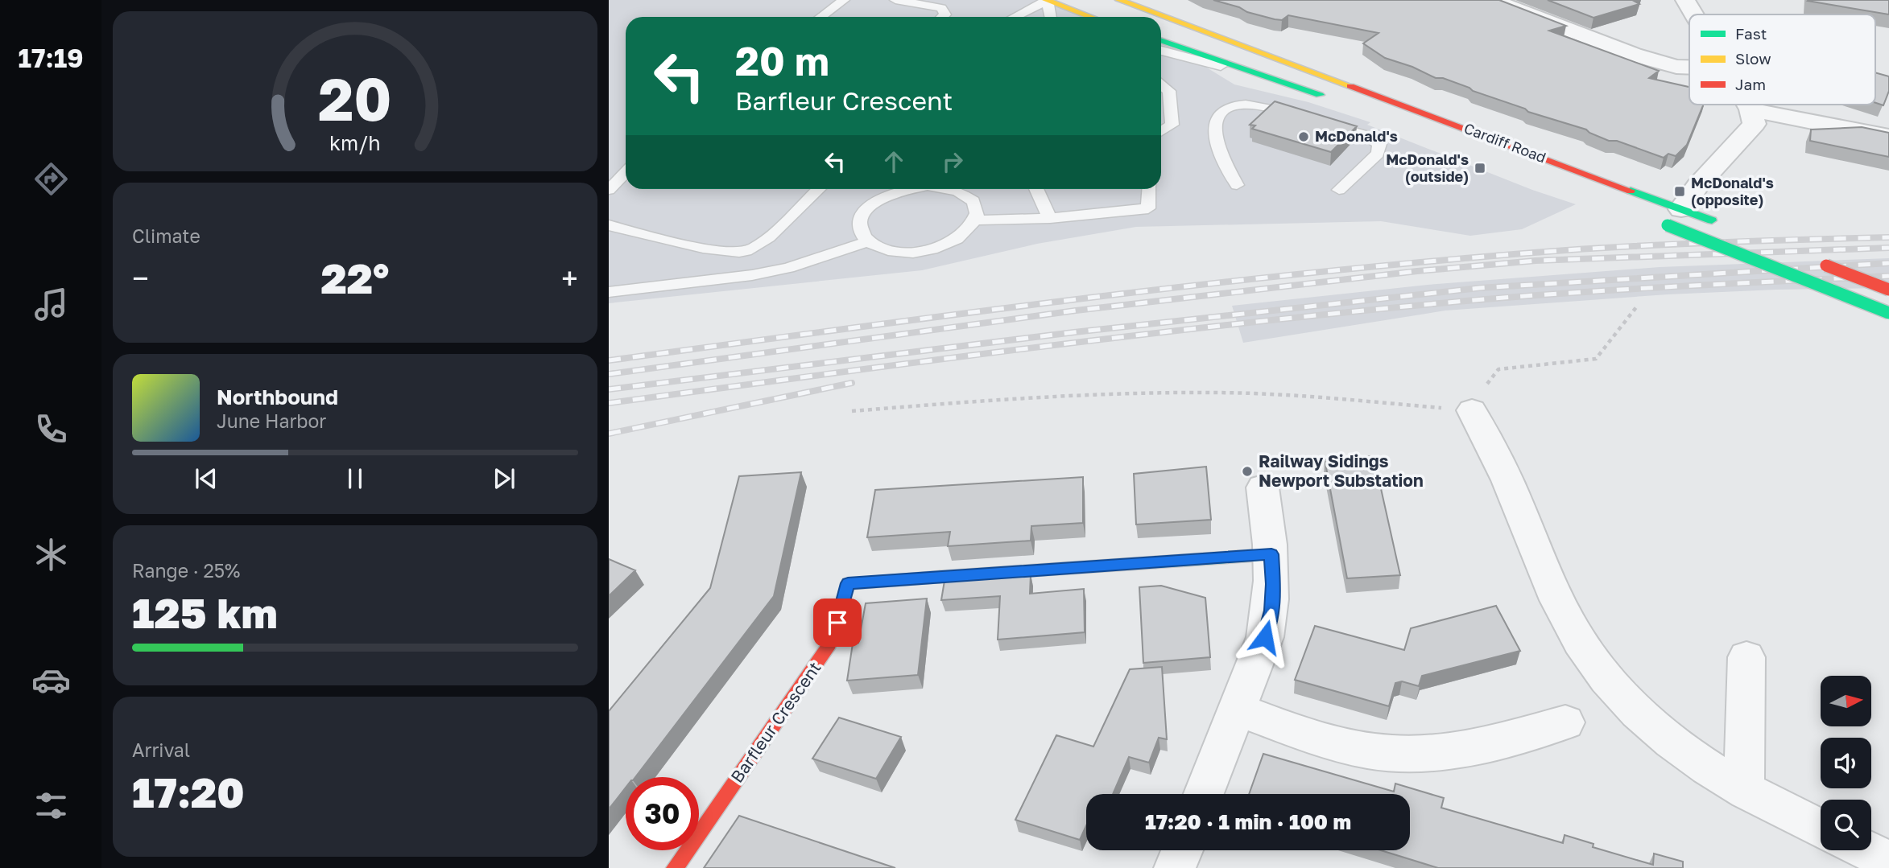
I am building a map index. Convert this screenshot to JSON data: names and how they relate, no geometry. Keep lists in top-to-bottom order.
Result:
{
  "streets": {
    "main road": ["Cardiff Road", "Barfleur Crescent"]
  },
  "places": {
    "other": ["McDonald's", "Railway Sidings Newport Substation"],
    "transit": ["McDonald's (outside)", "McDonald's (opposite)"]
  },
  "legend": ["Fast", "Slow", "Jam"],
  "north": "right",
  "page": {
    "tabs": "17:19",
    "turn": ["20 m", "Barfleur Crescent"],
    "tile": [
      "Climate",
      ["Range · 25%", "125 km"],
      ["Arrival", "17:20"]
    ],
    "heat": ["−", "22°", "+"],
    "song": ["Northbound", "June Harbor"],
    "limit": "30",
    "trip": "17:20 · 1 min · 100 m",
    "gauge": ["20", "km/h"]
  }
}
